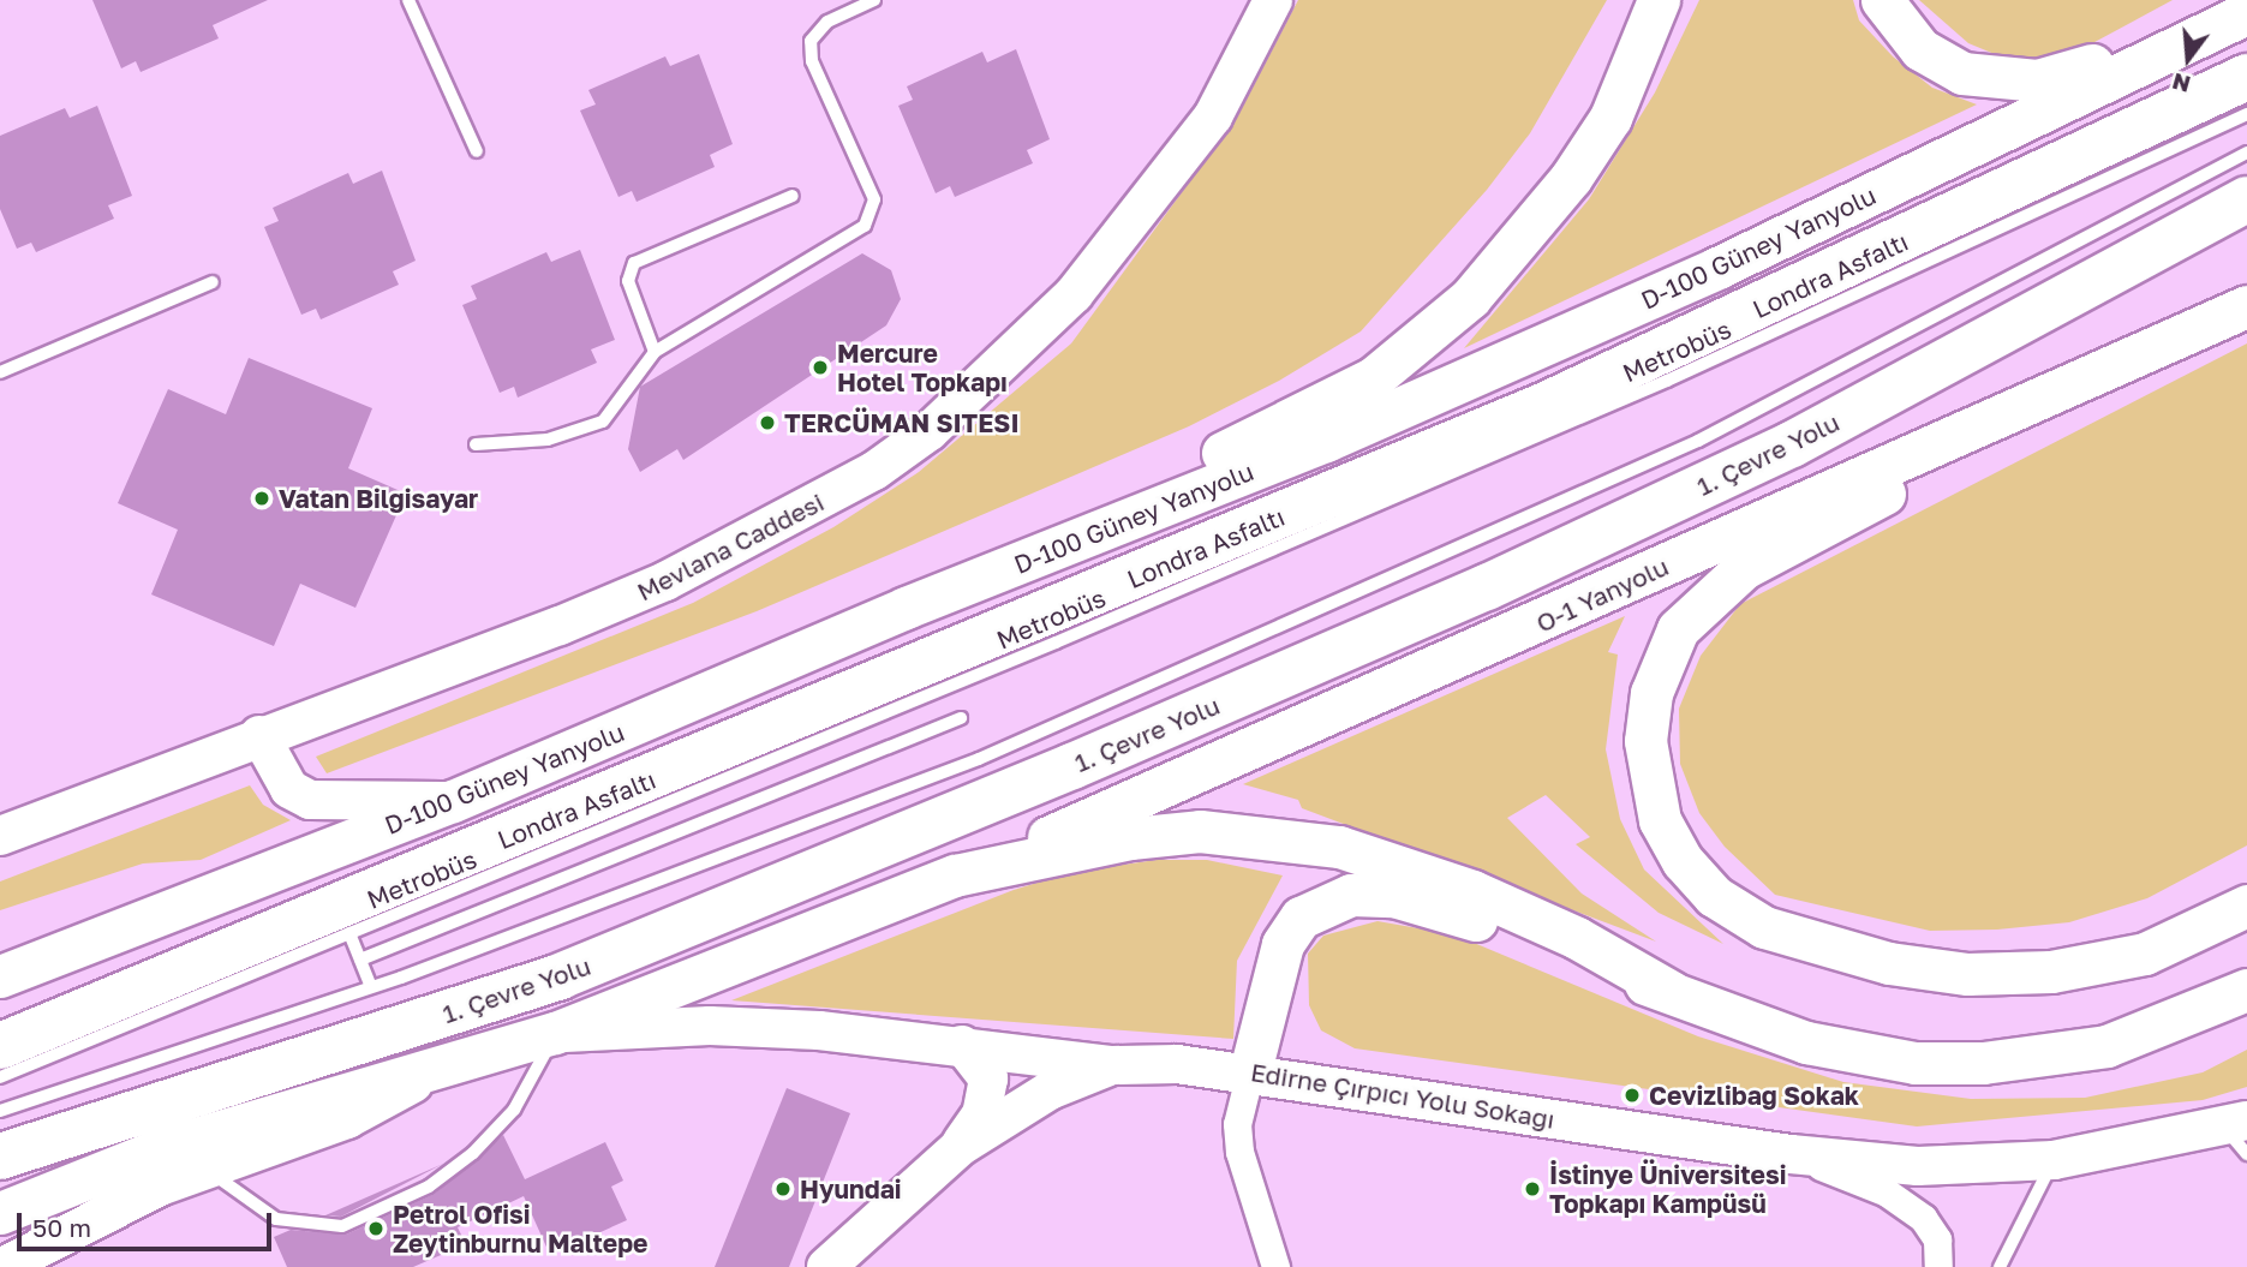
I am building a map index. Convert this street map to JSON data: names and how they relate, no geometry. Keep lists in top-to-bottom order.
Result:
{
  "streets": {
    "highway": ["Londra Asfaltı", "1. Çevre Yolu"],
    "main road": [
      "D-100 Güney Yanyolu",
      "Mevlana Caddesi",
      "O-1 Yanyolu",
      "Edirne Çırpıcı Yolu Sokağı"
    ],
    "lane": ["Metrobüs"]
  },
  "places": [
    "Mercure Hotel Topkapı",
    "TERCÜMAN SITESI",
    "Vatan Bilgisayar",
    "Cevizlibağ Sokak",
    "Hyundai",
    "İstinye Üniversitesi Topkapı Kampüsü",
    "Petrol Ofisi Zeytinburnu Maltepe"
  ],
  "scale_bar": "50 m",
  "north": "bottom"
}
